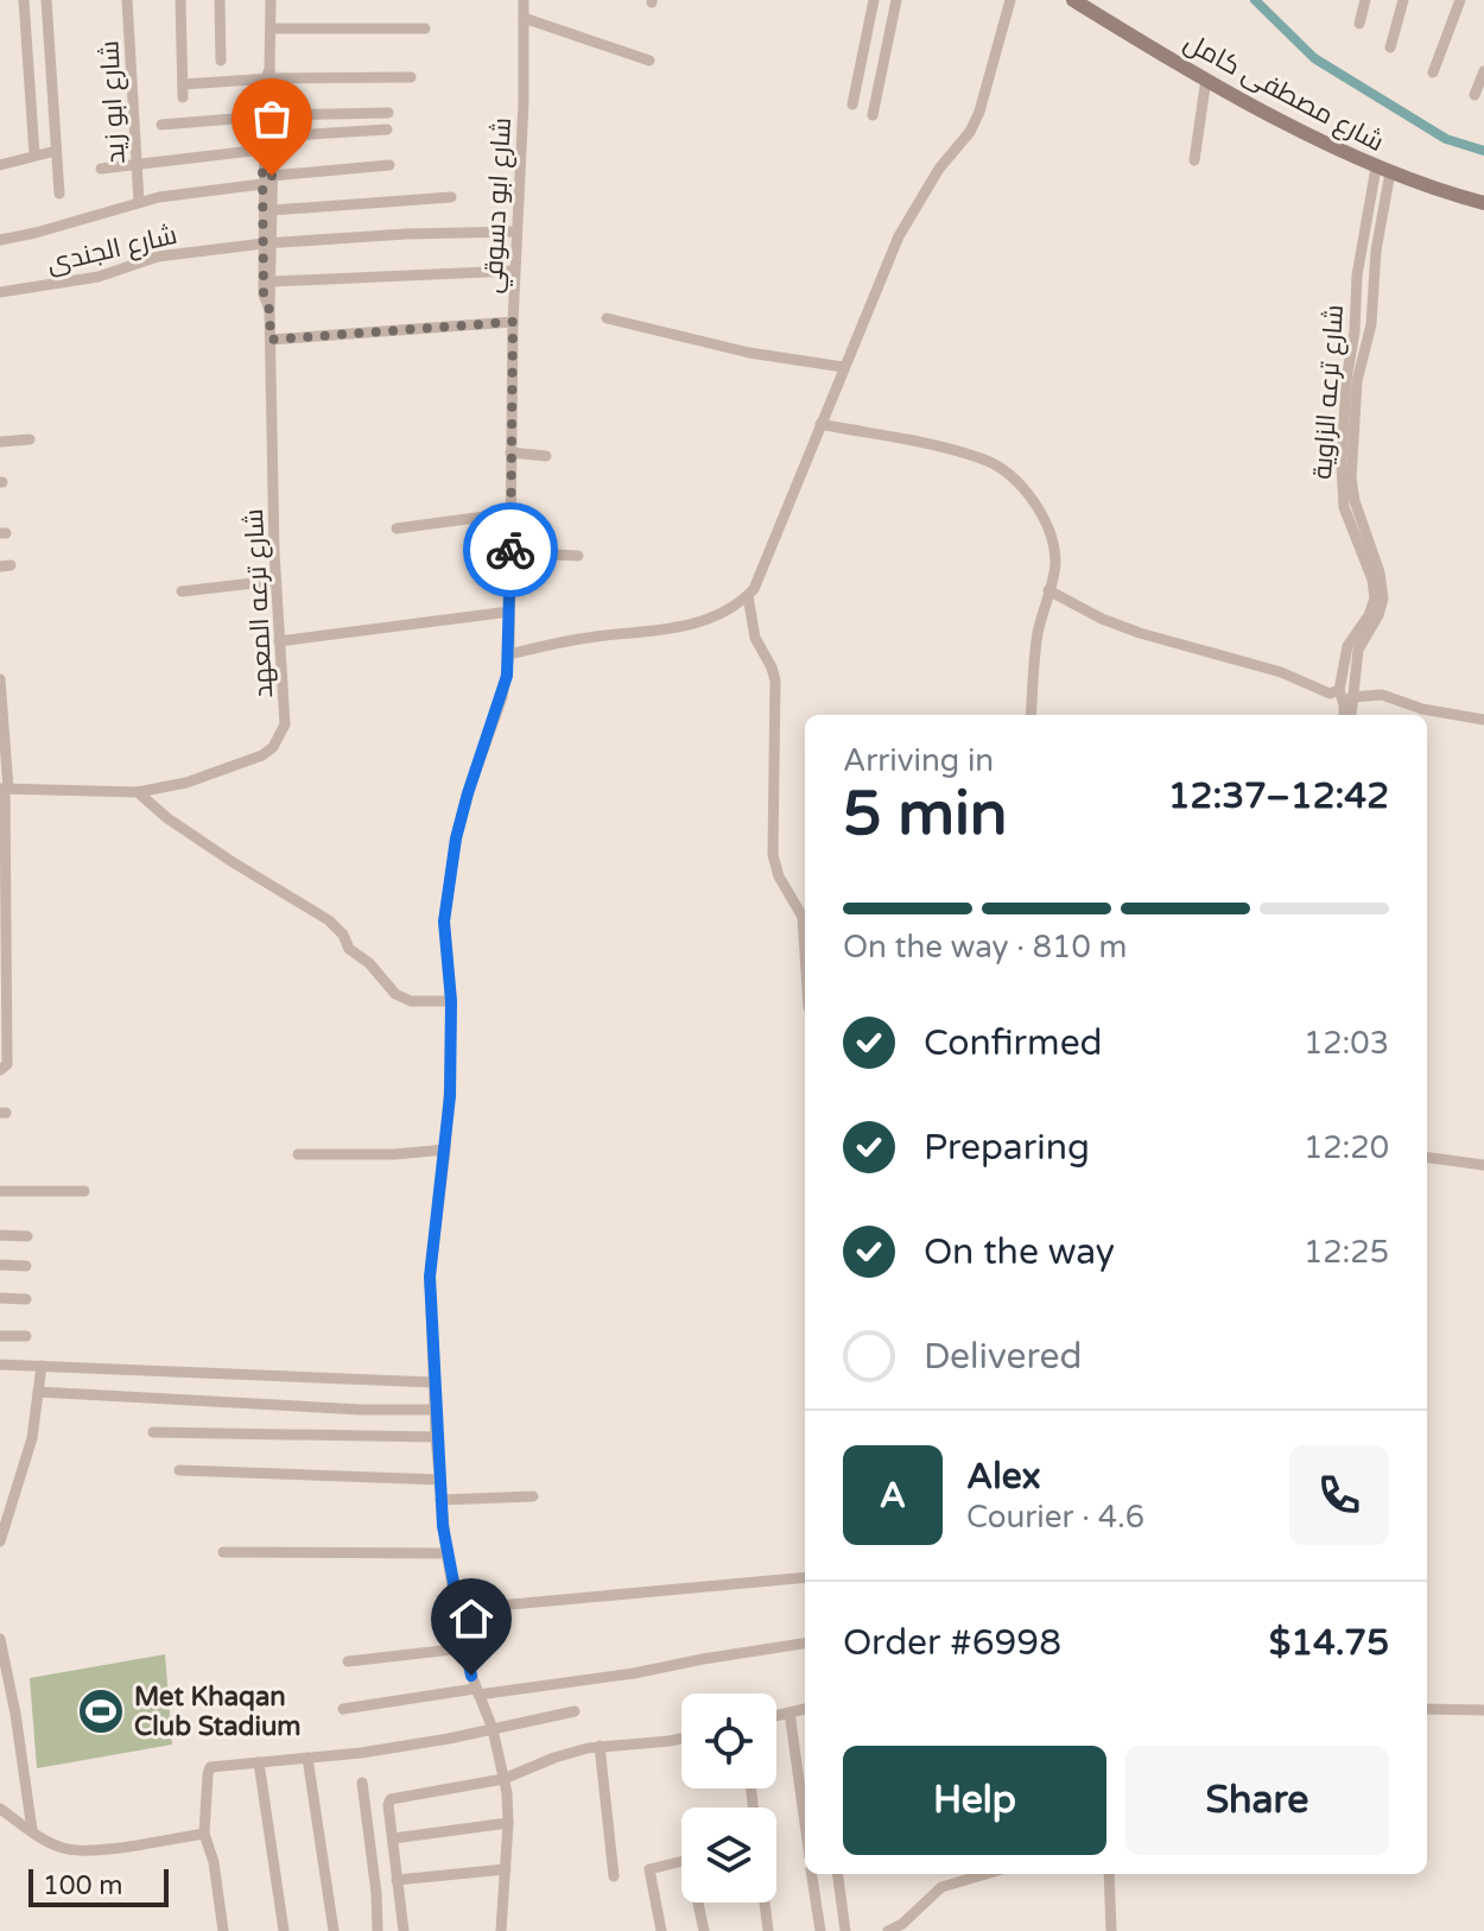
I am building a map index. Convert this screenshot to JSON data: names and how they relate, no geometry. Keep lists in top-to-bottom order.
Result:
{
  "streets": {
    "main road": ["شارع مصطفى كامل"],
    "street": [
      "شارع ابو زيد",
      "شارع ابو دسوقي",
      "شارع الجندى",
      "شارع ترعه الزاوية",
      "شارع ترعه المعهد"
    ]
  },
  "crossings": [
    ["شارع مصطفى كامل", "شارع ترعه الزاوية"],
    ["شارع ابو دسوقي", "شارع الجندى"],
    ["شارع الجندى", "شارع ترعه المعهد"]
  ],
  "places": {
    "sports": ["Met Khaqan Club Stadium"]
  },
  "scale_bar": "100 m",
  "page": {
    "heading": ["5 min", "Arriving in", "12:37–12:42"],
    "panel": [
      "Alex",
      "Courier · 4.6",
      "Order #6998",
      "$14.75"
    ],
    "bar": "On the way · 810 m",
    "list": [
      ["Confirmed", "12:03"],
      ["Preparing", "12:20"],
      ["On the way", "12:25"],
      "Delivered"
    ],
    "round": "A",
    "buttons": ["Help", "Share"],
    "scale": "100 m"
  }
}
